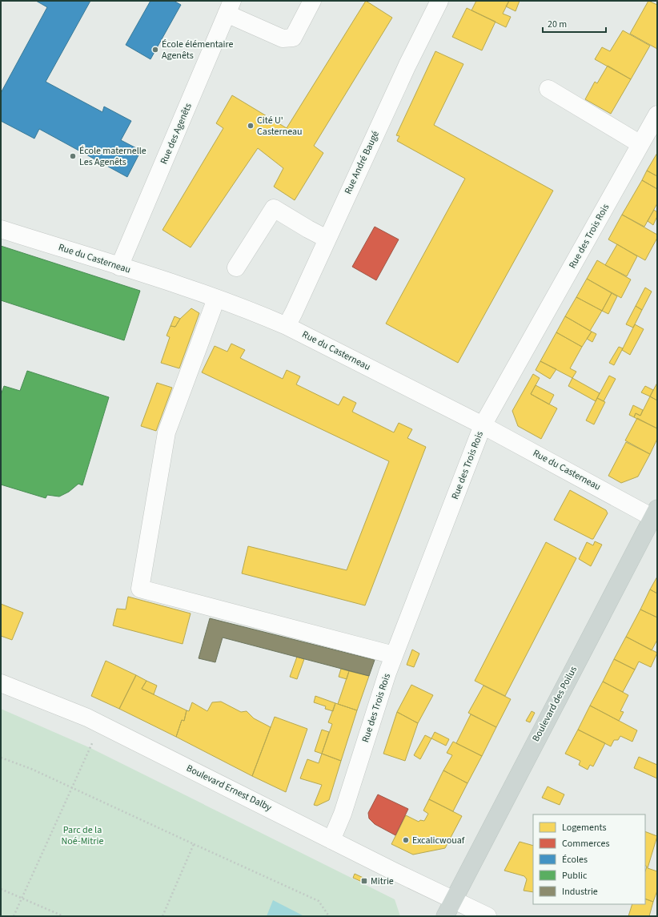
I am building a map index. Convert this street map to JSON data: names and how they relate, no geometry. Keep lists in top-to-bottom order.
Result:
{
  "streets": {
    "main road": ["Boulevard des Poilus"],
    "street": [
      "Rue des Agenêts",
      "Rue André Baugé",
      "Rue des Trois Rois",
      "Rue du Casterneau",
      "Boulevard Ernest Dalby"
    ]
  },
  "crossings": [
    ["Rue des Agenêts", "Rue du Casterneau"],
    ["Rue André Baugé", "Rue du Casterneau"],
    ["Rue des Trois Rois", "Rue du Casterneau"],
    ["Rue des Trois Rois", "Boulevard Ernest Dalby"],
    ["Rue du Casterneau", "Boulevard des Poilus"],
    ["Boulevard des Poilus", "Boulevard Ernest Dalby"]
  ],
  "parks": ["Parc de la Noé-Mitrie"],
  "places": {
    "other": [
      "École élémentaire Agenêts",
      "Cité U' Casterneau",
      "École maternelle Les Agenêts",
      "Excalicwouaf"
    ],
    "transit": ["Mitrie"]
  },
  "legend": [
    "Logements",
    "Commerces",
    "Écoles",
    "Public",
    "Industrie"
  ],
  "scale_bar": "20 m"
}
